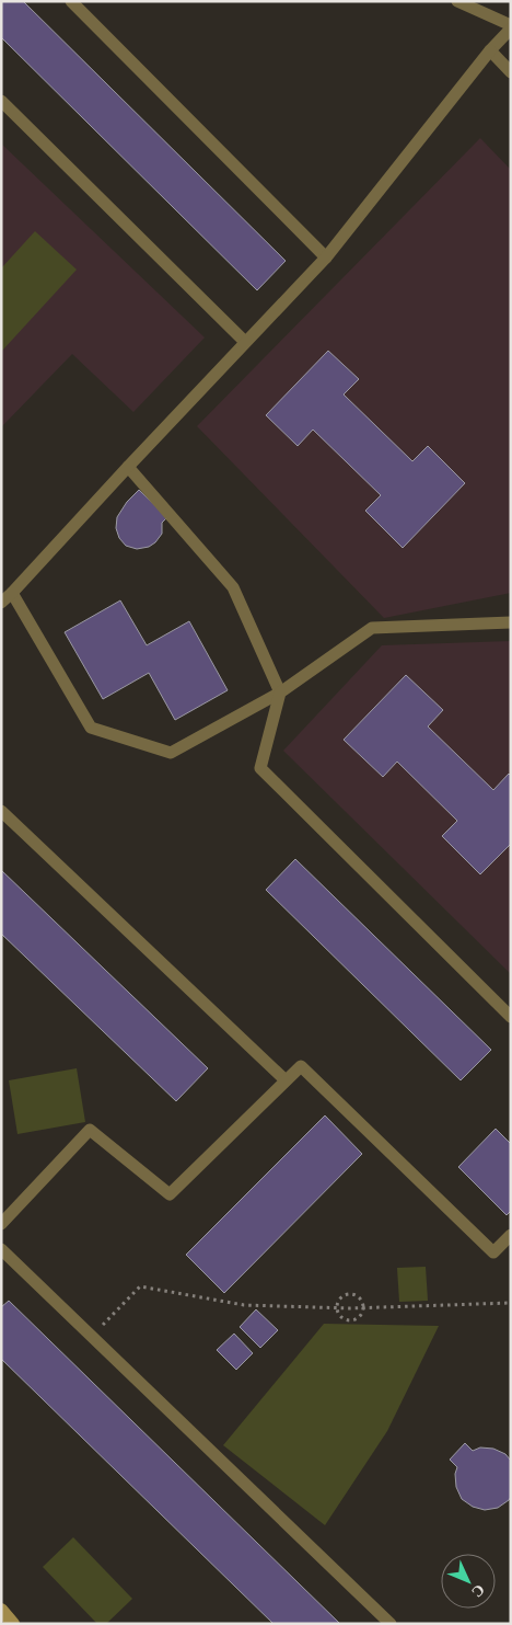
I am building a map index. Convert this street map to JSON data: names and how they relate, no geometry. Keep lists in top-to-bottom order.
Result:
{
  "north": "bottom right"
}
